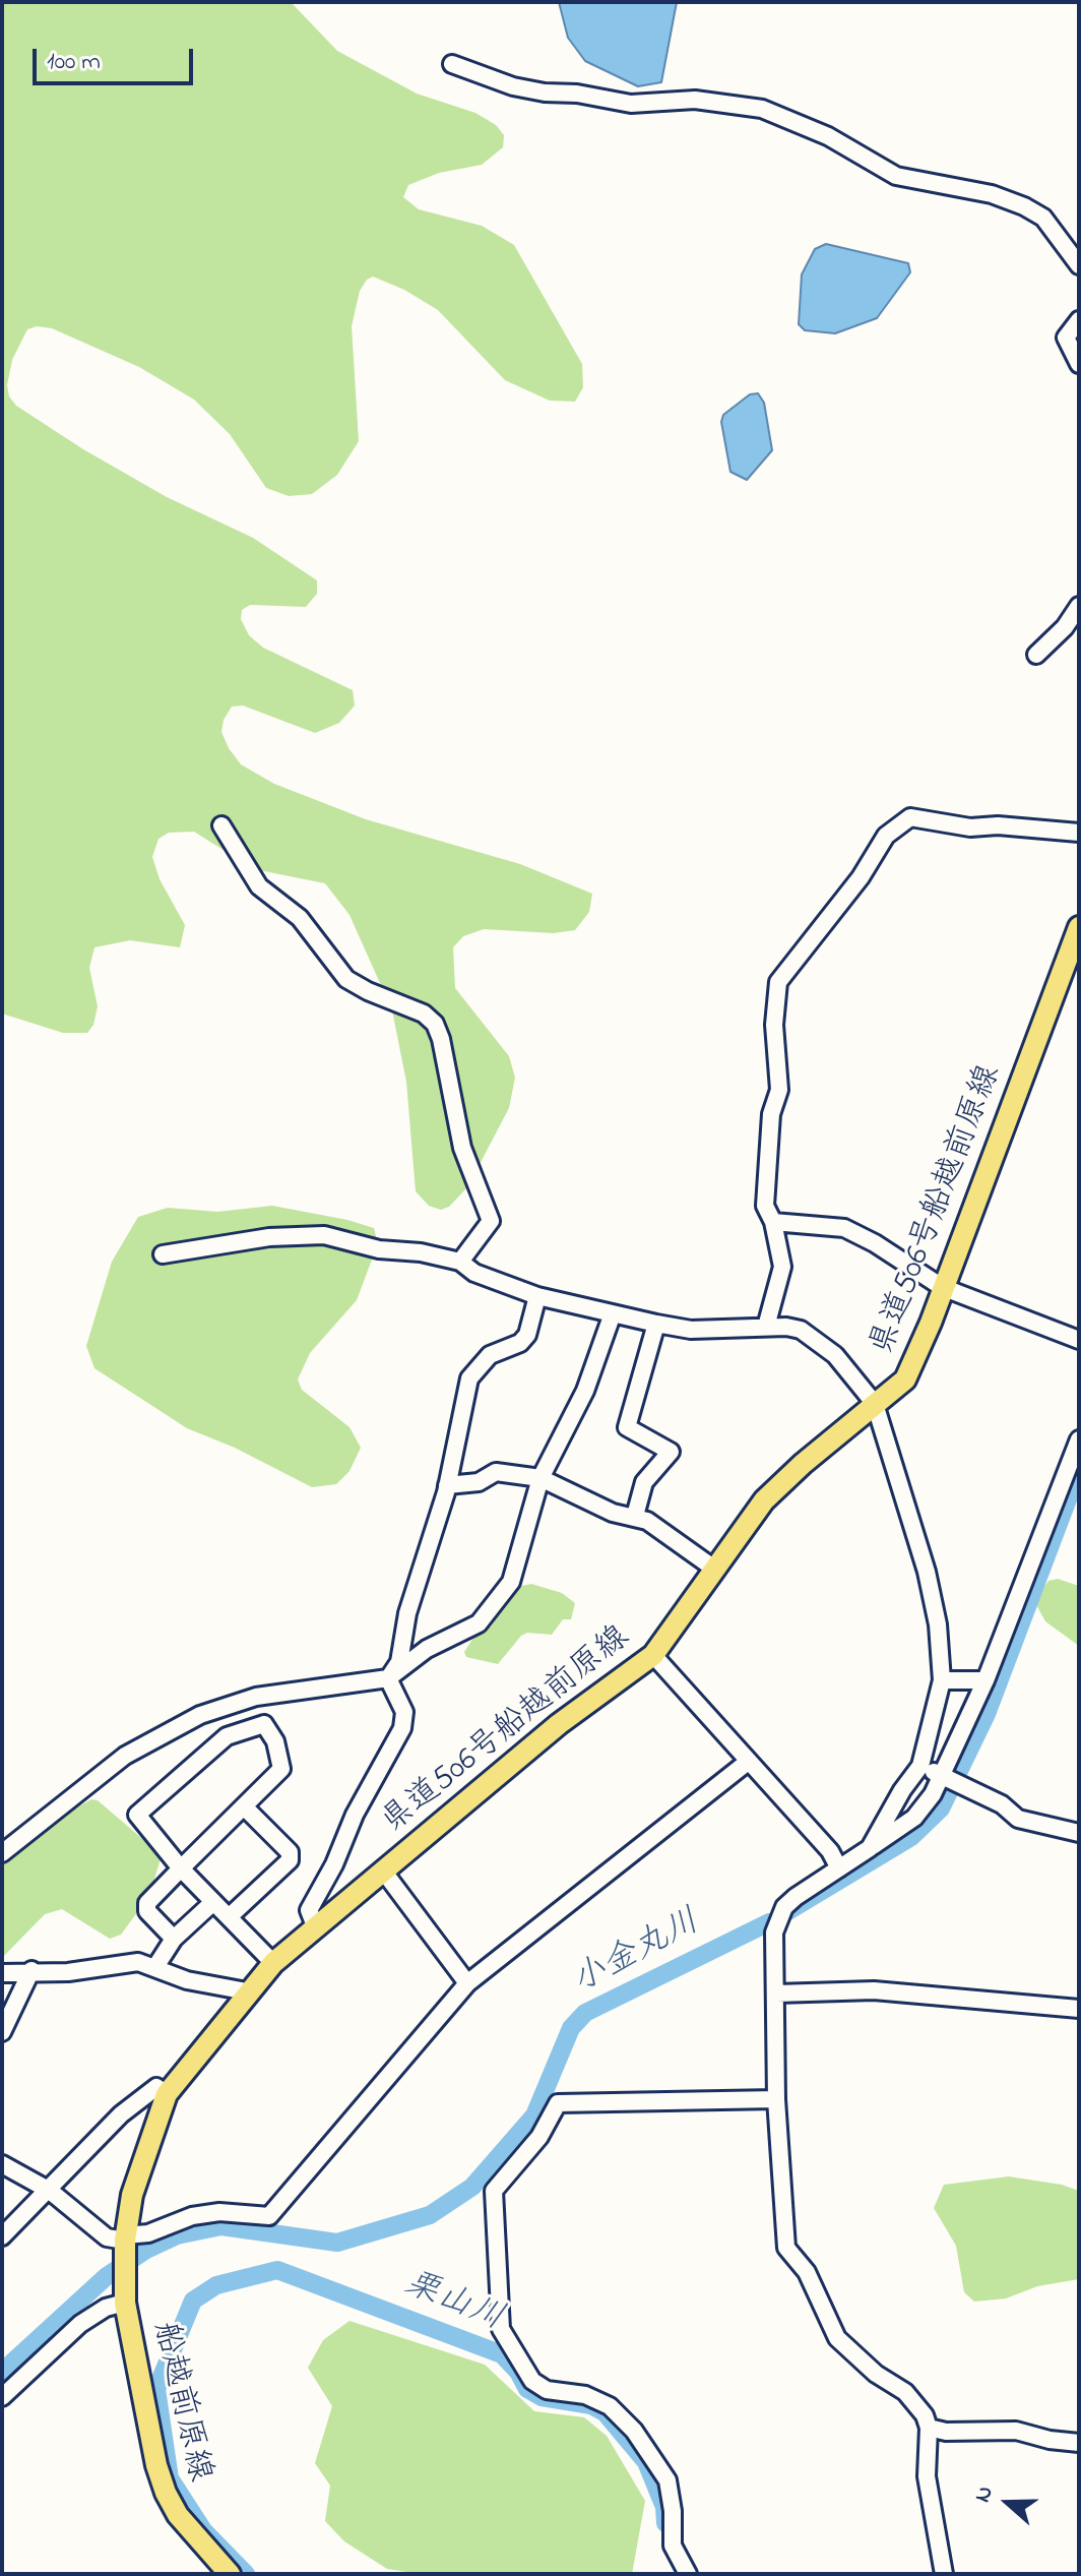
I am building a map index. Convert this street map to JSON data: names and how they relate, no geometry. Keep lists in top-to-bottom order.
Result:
{
  "streets": {
    "main road": ["県道506号船越前原線", "船越前原線"]
  },
  "crossings": [
    ["県道506号船越前原線", "船越前原線"]
  ],
  "water": ["小金丸川", "栗山川"],
  "scale_bar": "100 m",
  "north": "left"
}
